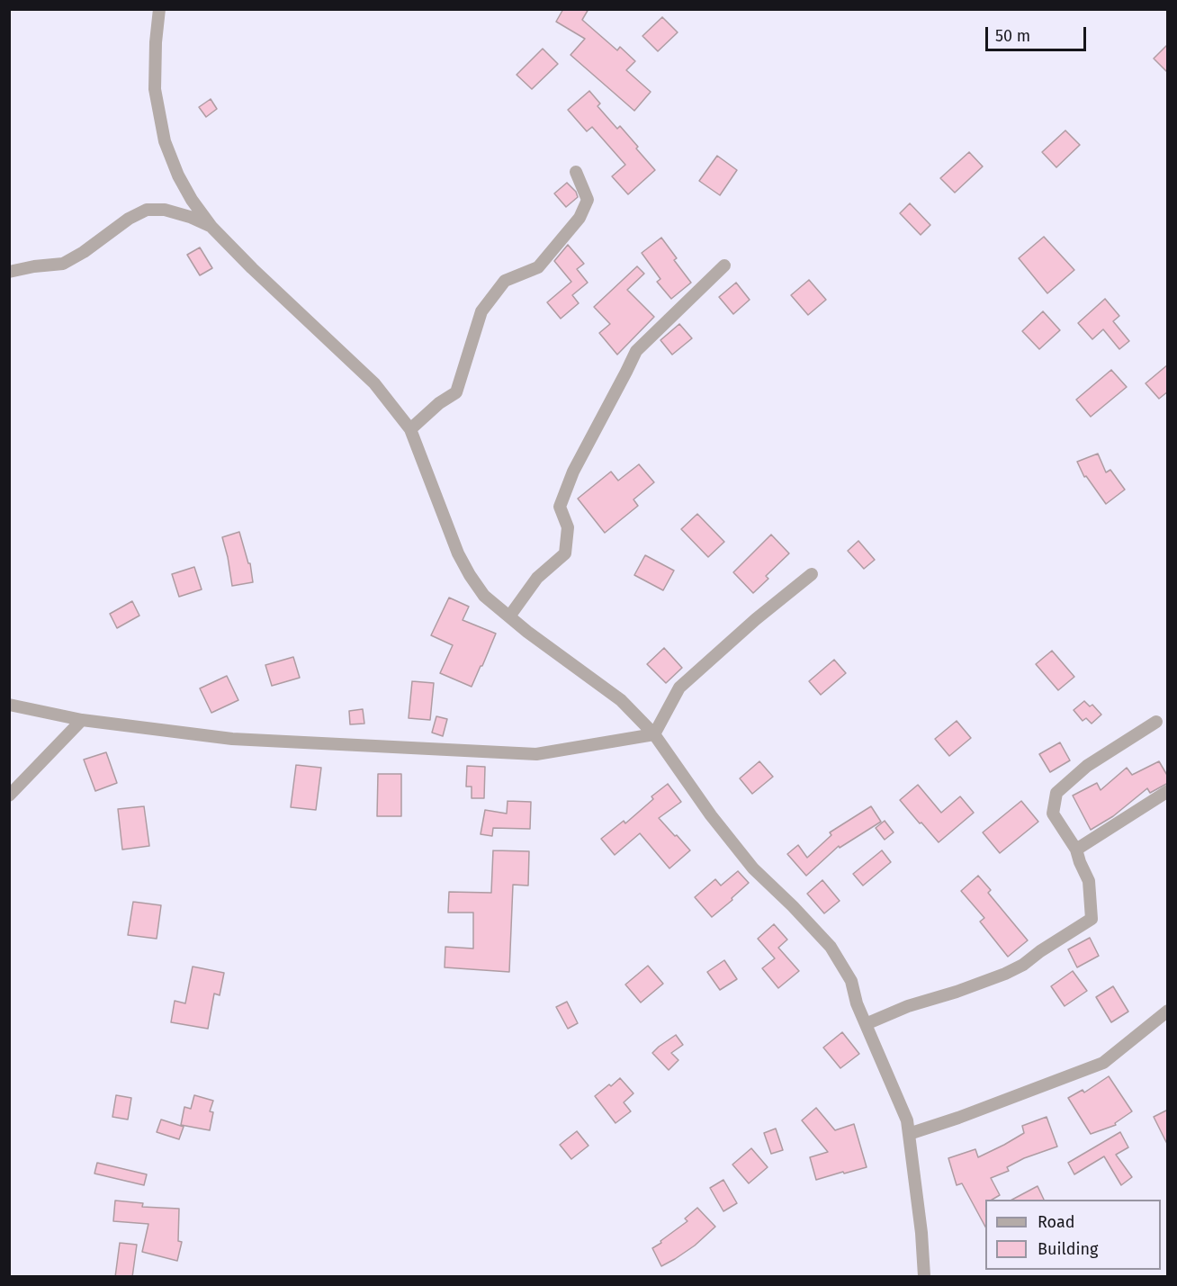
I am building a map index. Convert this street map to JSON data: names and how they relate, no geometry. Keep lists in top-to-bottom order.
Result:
{
  "legend": ["Road", "Building"],
  "scale_bar": "50 m"
}
